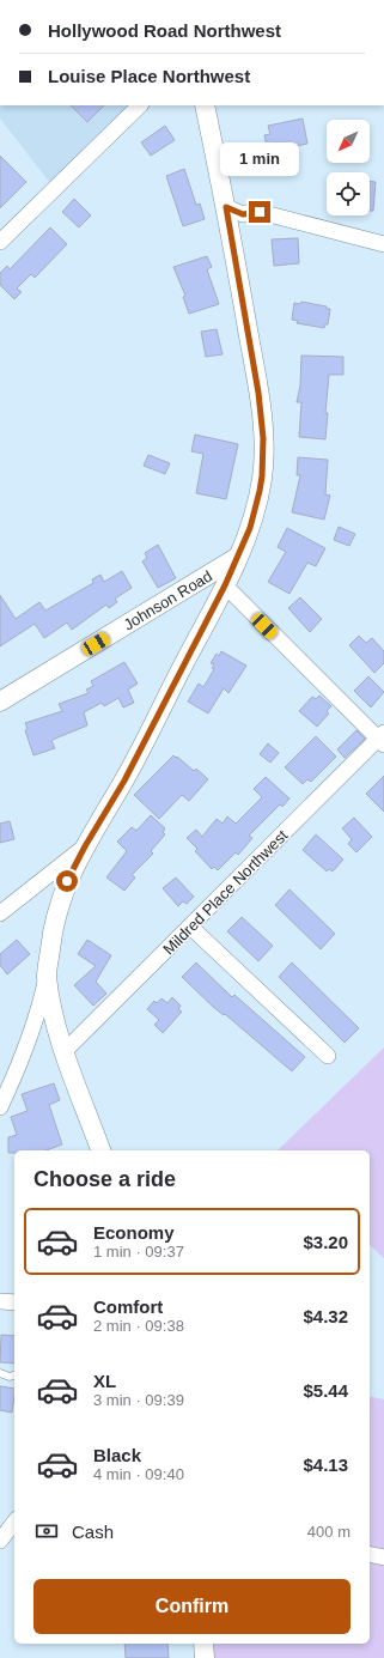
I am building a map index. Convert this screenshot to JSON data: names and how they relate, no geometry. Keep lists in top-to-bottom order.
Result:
{
  "streets": {
    "street": ["Johnson Road", "Mildred Place Northwest"]
  },
  "north": "bottom left",
  "page": {
    "banner": ["Hollywood Road Northwest", "Louise Place Northwest"],
    "bubble": "1 min",
    "heading": "Choose a ride",
    "list": [
      {
        "name": "Economy",
        "note": "1 min · 09:37",
        "value": "$3.20"
      },
      {
        "name": "Comfort",
        "note": "2 min · 09:38",
        "value": "$4.32"
      },
      {
        "name": "XL",
        "note": "3 min · 09:39",
        "value": "$5.44"
      },
      {
        "name": "Black",
        "note": "4 min · 09:40",
        "value": "$4.13"
      }
    ],
    "pay": ["Cash", "400 m"],
    "buttons": "Confirm"
  }
}
